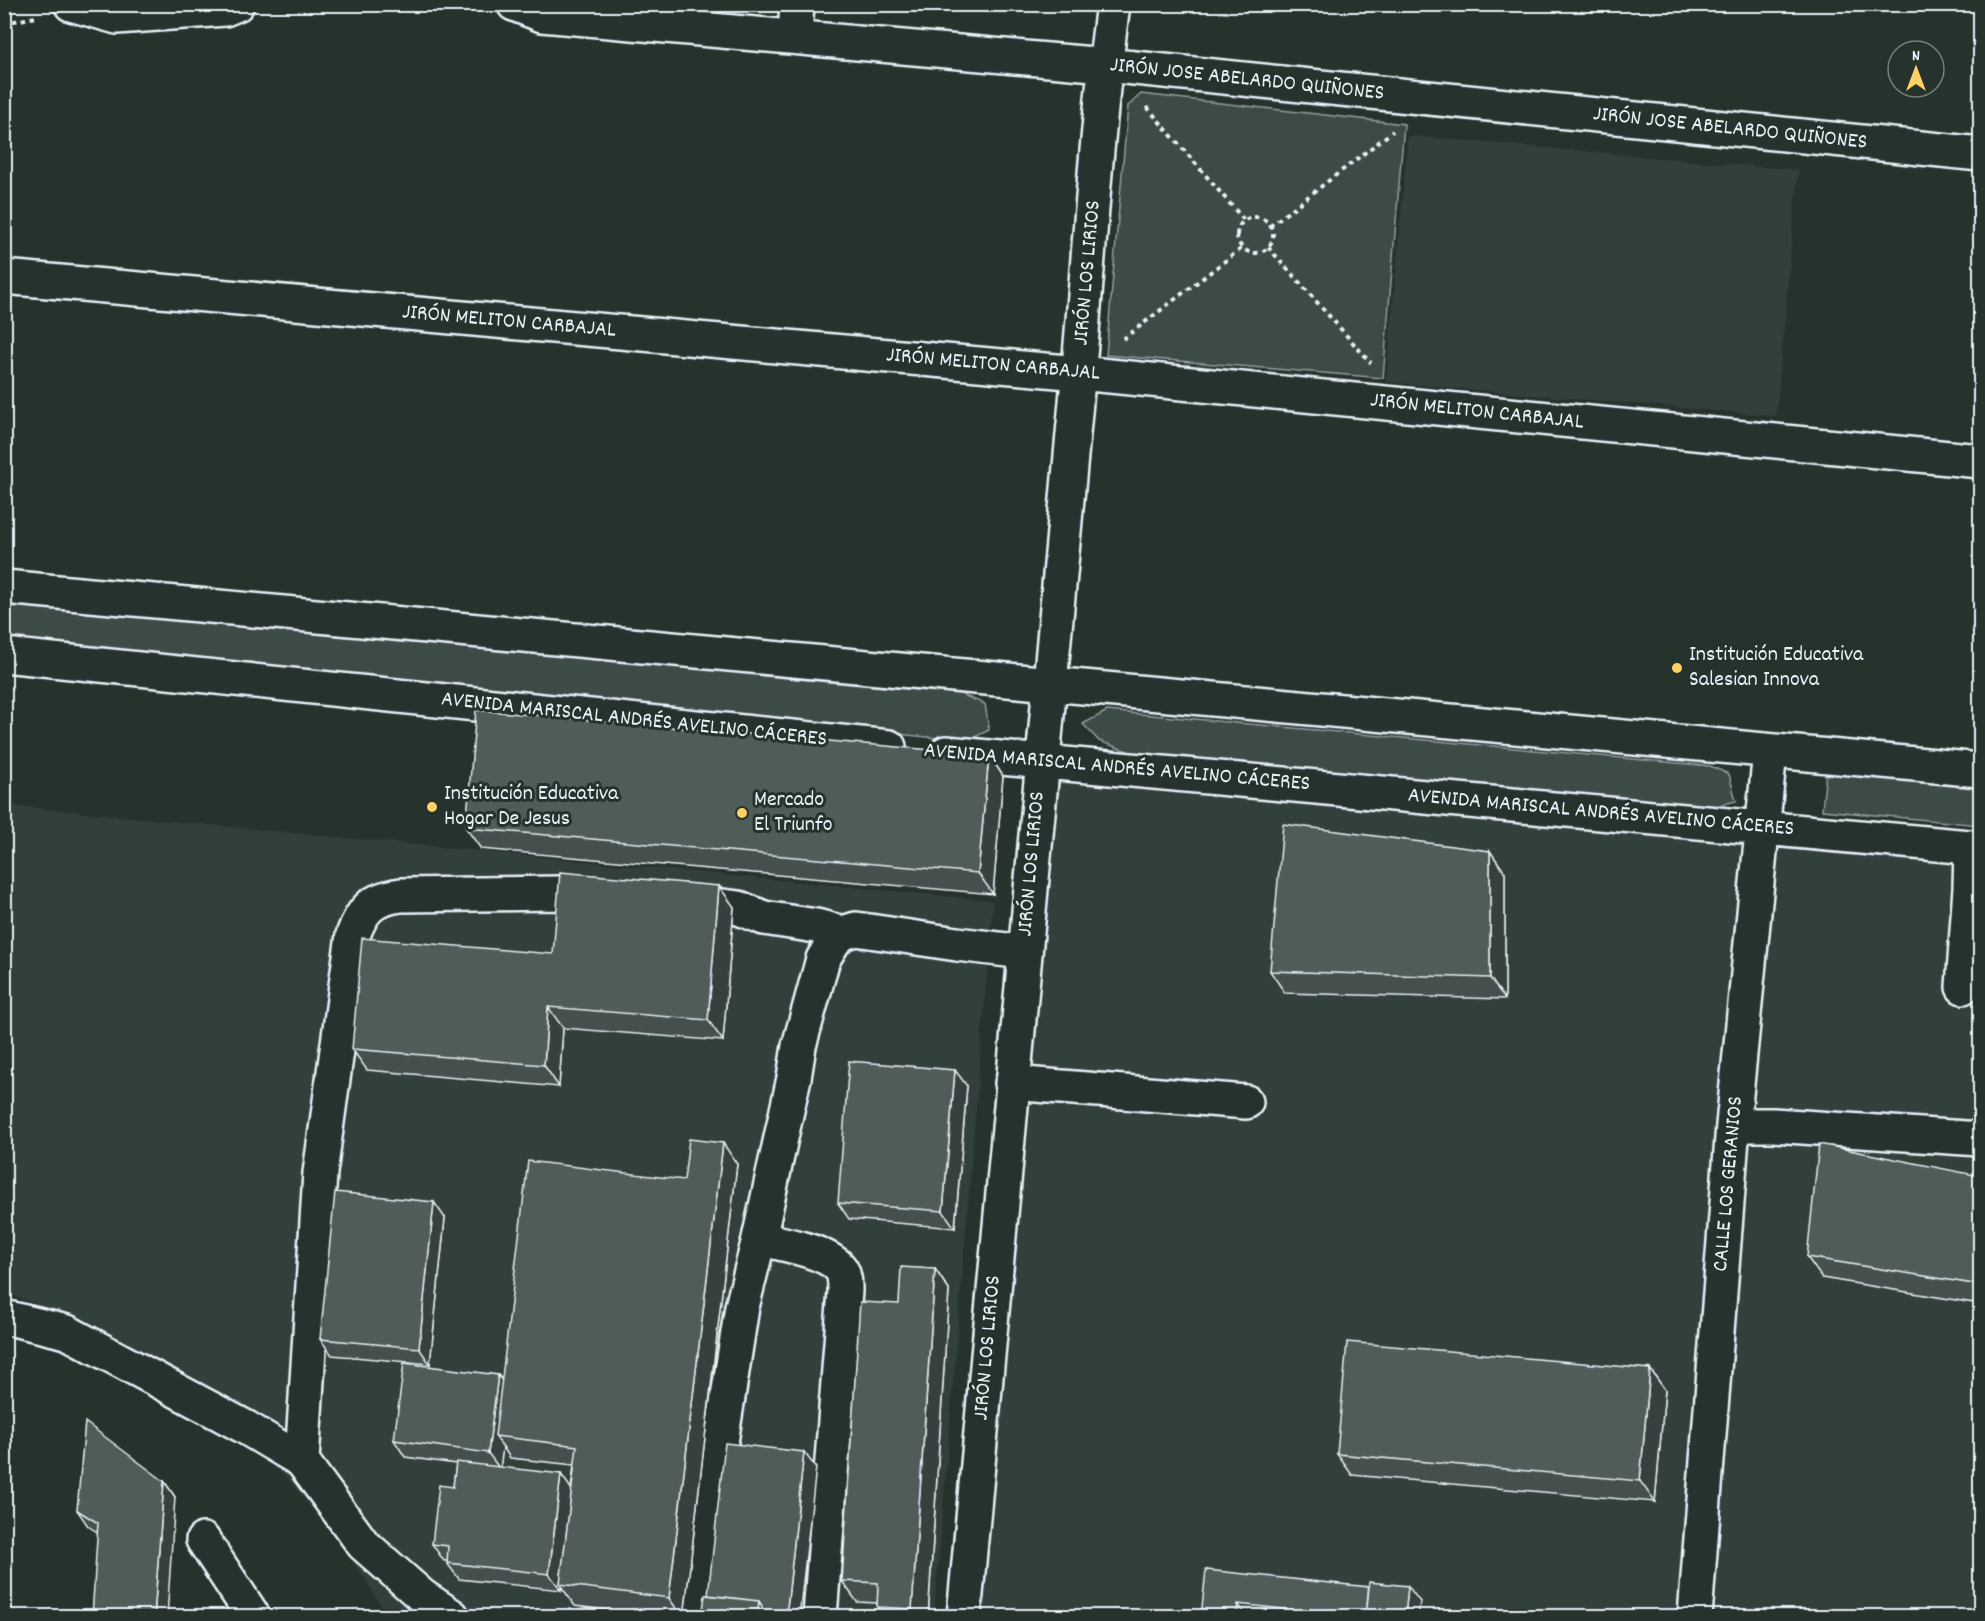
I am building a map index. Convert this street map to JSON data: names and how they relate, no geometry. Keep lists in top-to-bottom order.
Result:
{
  "streets": {
    "street": [
      "JIRÓN JOSE ABELARDO QUIÑONES",
      "JIRÓN LOS LIRIOS",
      "JIRÓN MELITON CARBAJAL",
      "AVENIDA MARISCAL ANDRÉS AVELINO CÁCERES",
      "CALLE LOS GERANIOS"
    ]
  },
  "crossings": [
    ["JIRÓN JOSE ABELARDO QUIÑONES", "JIRÓN LOS LIRIOS"],
    ["JIRÓN LOS LIRIOS", "JIRÓN MELITON CARBAJAL"],
    ["JIRÓN LOS LIRIOS", "AVENIDA MARISCAL ANDRÉS AVELINO CÁCERES"],
    ["AVENIDA MARISCAL ANDRÉS AVELINO CÁCERES", "CALLE LOS GERANIOS"]
  ],
  "places": ["Institución Educativa Salesian Innova", "Institución Educativa Hogar De Jesus", "Mercado El Triunfo"],
  "north": "top"
}
